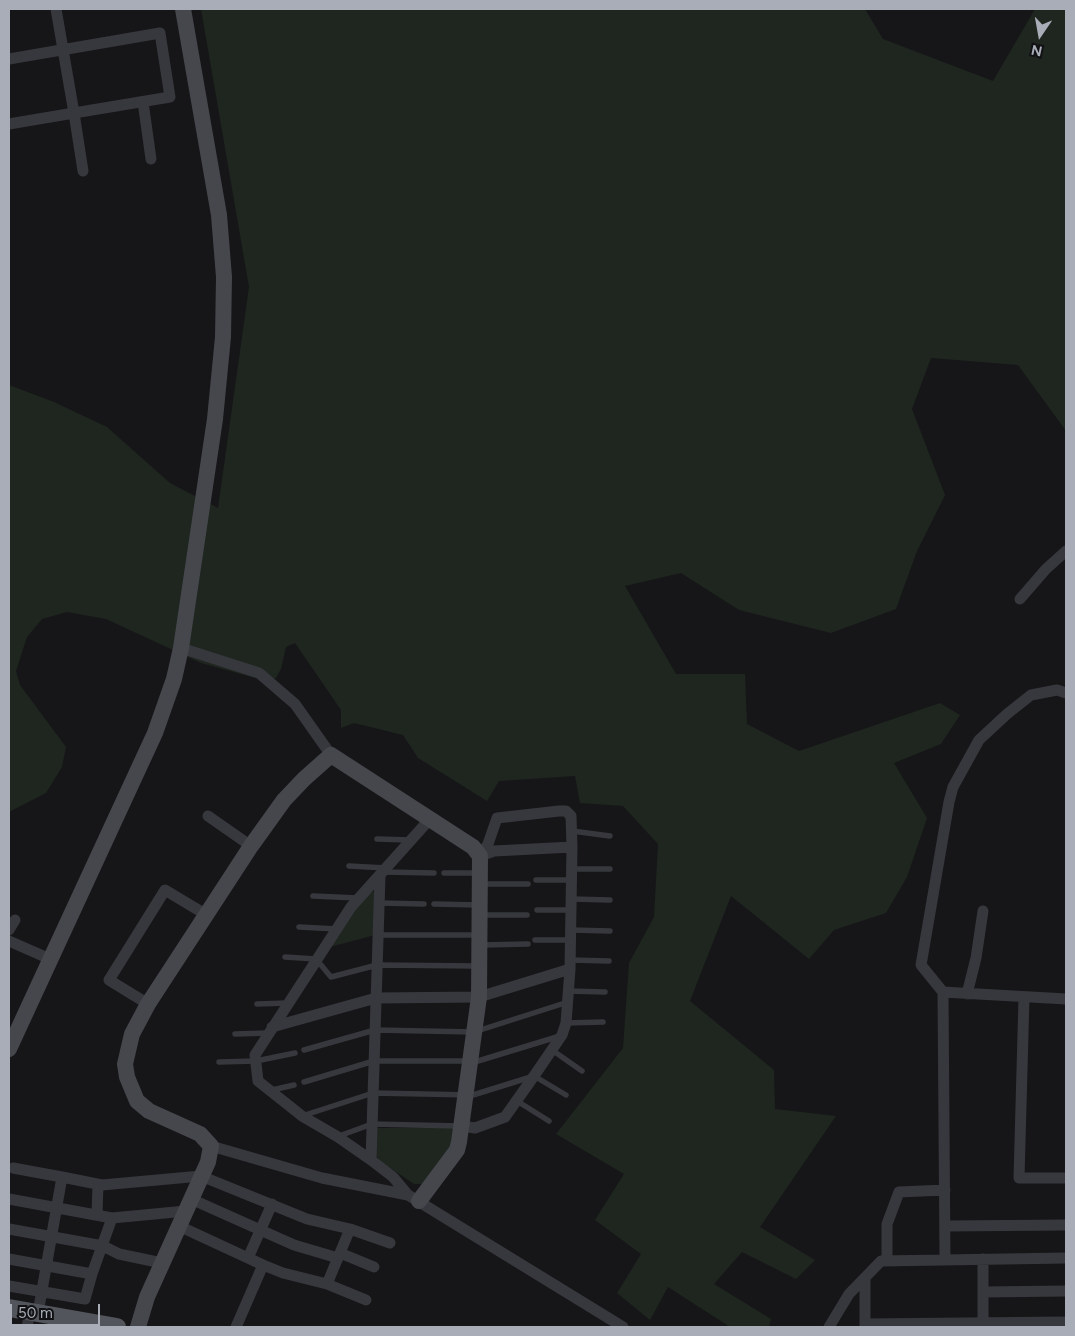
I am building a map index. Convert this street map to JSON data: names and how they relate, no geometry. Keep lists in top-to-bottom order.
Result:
{
  "scale_bar": "50 m",
  "north": "bottom"
}
